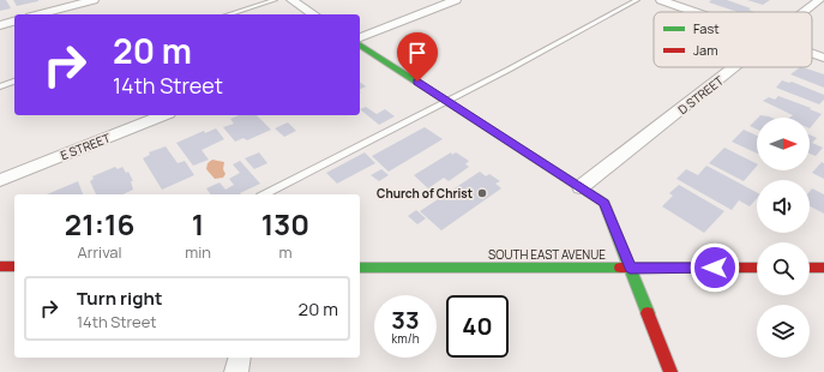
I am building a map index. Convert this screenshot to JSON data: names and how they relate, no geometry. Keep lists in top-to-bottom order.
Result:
{
  "streets": {
    "street": ["D STREET", "E STREET", "SOUTH EAST AVENUE"]
  },
  "places": ["Church of Christ"],
  "legend": ["Fast", "Jam"],
  "north": "right",
  "page": {
    "turn": ["20 m", "14th Street"],
    "eta": [
      "21:16",
      "Arrival",
      "1",
      "min",
      "130",
      "m"
    ],
    "list": [
      {
        "name": "Turn right",
        "note": "14th Street",
        "value": "20 m"
      }
    ],
    "speed": "33 km/h",
    "limit": "40"
  }
}
